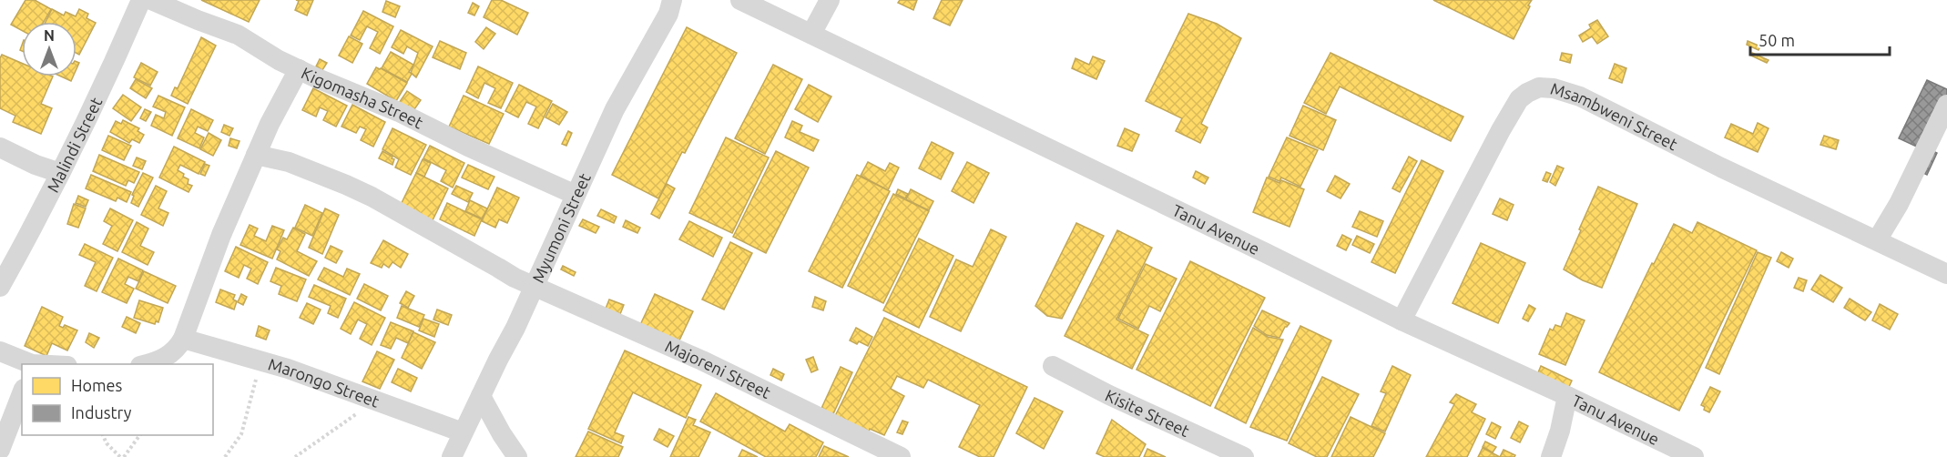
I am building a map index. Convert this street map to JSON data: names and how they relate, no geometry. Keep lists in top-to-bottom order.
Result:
{
  "streets": {
    "street": [
      "Kigomasha Street",
      "Msambweni Street",
      "Malindi Street",
      "Myumoni Street",
      "Tanu Avenue",
      "Majoreni Street",
      "Marongo Street",
      "Kisite Street"
    ]
  },
  "crossings": [
    ["Kigomasha Street", "Myumoni Street"],
    ["Msambweni Street", "Tanu Avenue"],
    ["Myumoni Street", "Majoreni Street"],
    ["Myumoni Street", "Marongo Street"]
  ],
  "legend": ["Homes", "Industry"],
  "scale_bar": "50 m",
  "north": "top"
}
